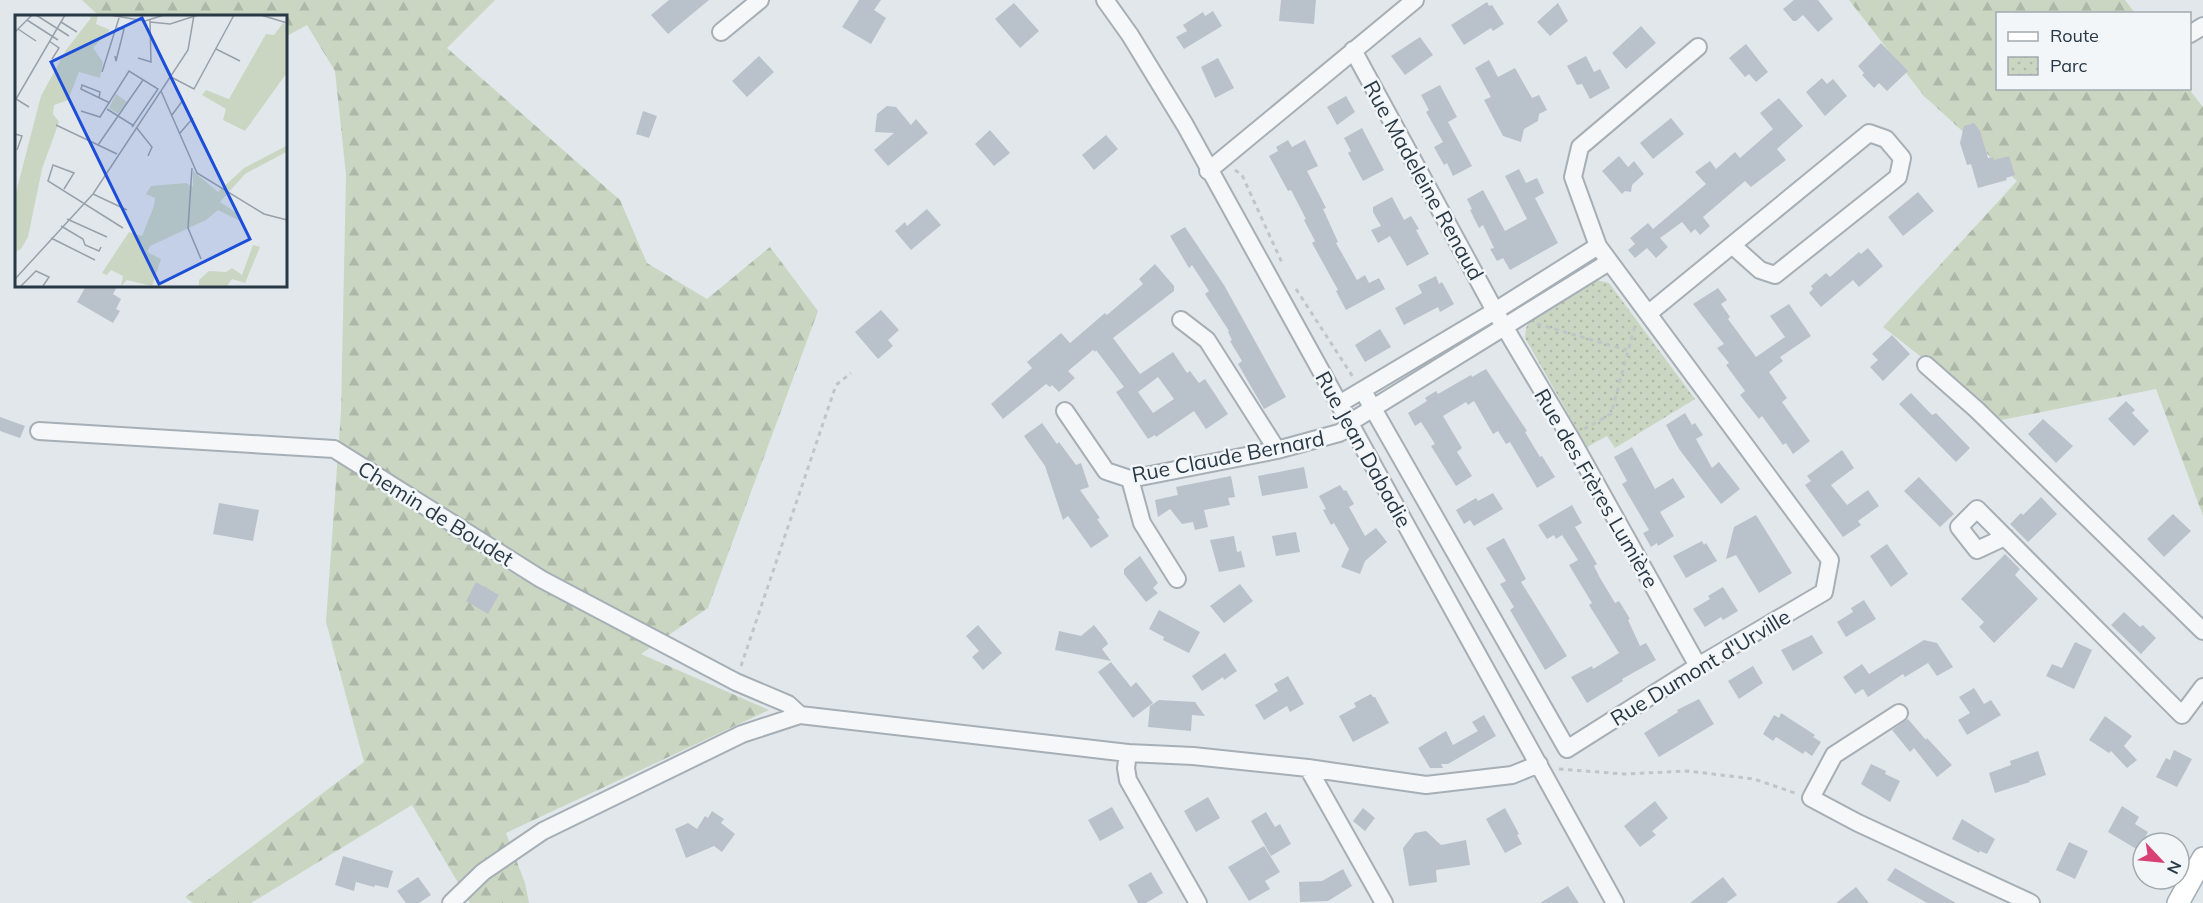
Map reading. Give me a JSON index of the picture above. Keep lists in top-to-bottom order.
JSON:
{
  "streets": {
    "street": [
      "Rue Madeleine Renaud",
      "Rue Jean Dabadie",
      "Rue Claude Bernard",
      "Rue des Frères Lumière",
      "Chemin de Boudet",
      "Rue Dumont d'Urville"
    ]
  },
  "crossings": [
    ["Rue Madeleine Renaud", "Rue des Frères Lumière"],
    ["Rue Jean Dabadie", "Rue Claude Bernard"],
    ["Rue Claude Bernard", "Rue des Frères Lumière"],
    ["Rue Claude Bernard", "Rue Dumont d'Urville"],
    ["Rue des Frères Lumière", "Rue Dumont d'Urville"]
  ],
  "legend": ["Route", "Parc"],
  "north": "bottom right"
}
